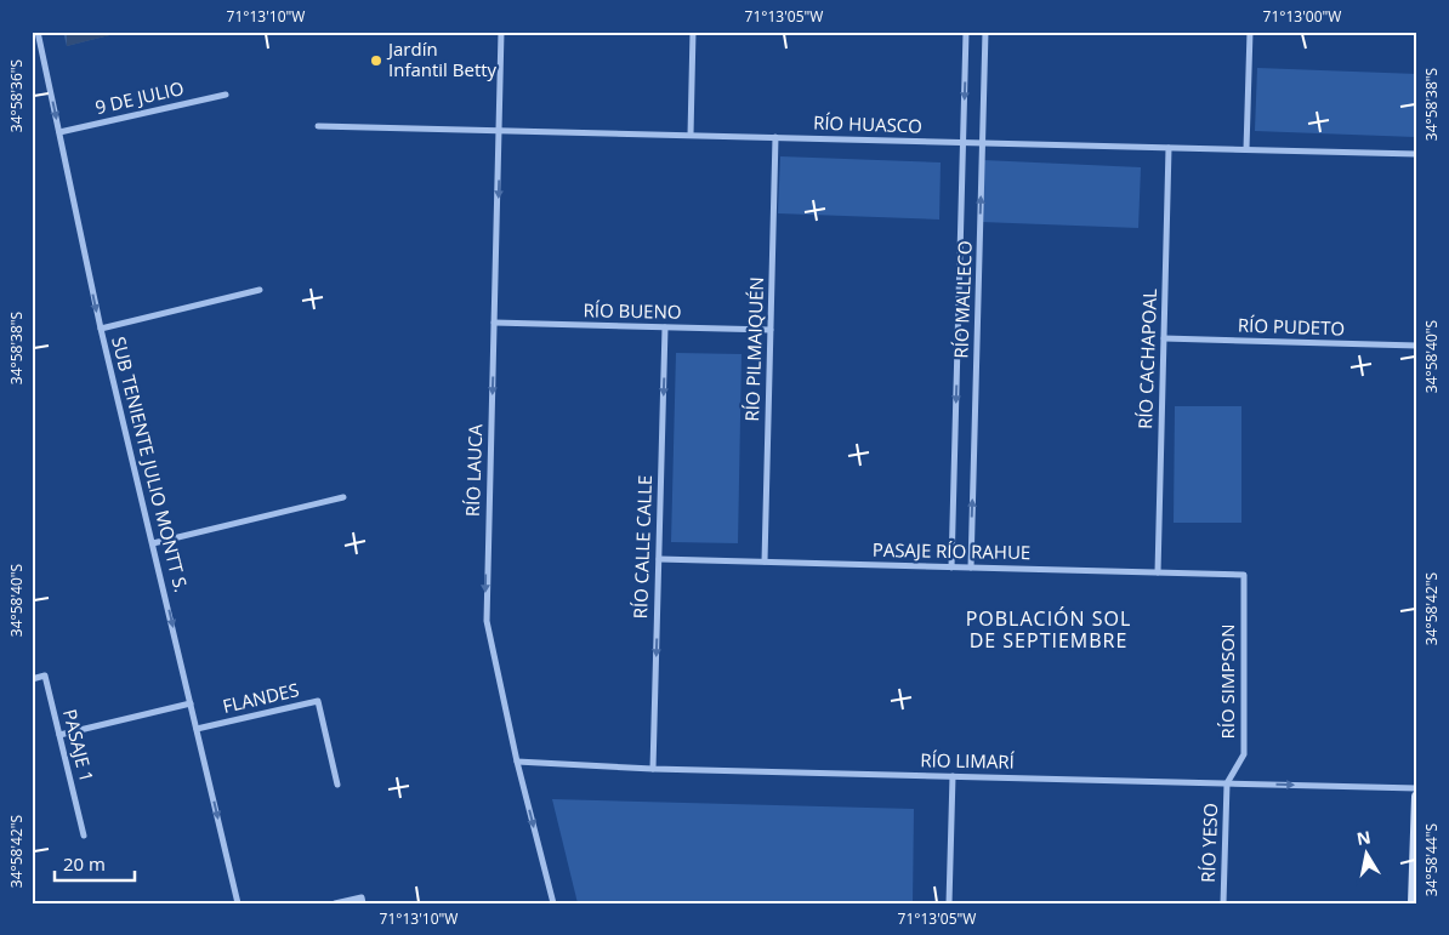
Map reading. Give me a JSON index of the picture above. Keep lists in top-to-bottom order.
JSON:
{
  "streets": {
    "street": [
      "9 DE JULIO",
      "RÍO HUASCO",
      "RÍO MALLECO",
      "RÍO BUENO",
      "RÍO PUDETO",
      "RÍO PILMAIQUÉN",
      "RÍO CACHAPOAL",
      "SUB TENIENTE JULIO MONTT S.",
      "RÍO LAUCA",
      "RÍO CALLE CALLE",
      "PASAJE RÍO RAHUE",
      "RÍO SIMPSON",
      "FLANDES",
      "PASAJE 1",
      "RÍO LIMARÍ",
      "RÍO YESO"
    ]
  },
  "crossings": [
    ["9 DE JULIO", "SUB TENIENTE JULIO MONTT S."],
    ["RÍO HUASCO", "RÍO MALLECO"],
    ["RÍO HUASCO", "RÍO PILMAIQUÉN"],
    ["RÍO HUASCO", "RÍO CACHAPOAL"],
    ["RÍO HUASCO", "RÍO LAUCA"],
    ["RÍO MALLECO", "PASAJE RÍO RAHUE"],
    ["RÍO BUENO", "RÍO PILMAIQUÉN"],
    ["RÍO BUENO", "RÍO LAUCA"],
    ["RÍO BUENO", "RÍO CALLE CALLE"],
    ["RÍO PUDETO", "RÍO CACHAPOAL"],
    ["RÍO PILMAIQUÉN", "PASAJE RÍO RAHUE"],
    ["RÍO CACHAPOAL", "PASAJE RÍO RAHUE"],
    ["SUB TENIENTE JULIO MONTT S.", "FLANDES"],
    ["RÍO LAUCA", "RÍO LIMARÍ"],
    ["RÍO CALLE CALLE", "PASAJE RÍO RAHUE"],
    ["RÍO CALLE CALLE", "RÍO LIMARÍ"],
    ["PASAJE RÍO RAHUE", "RÍO SIMPSON"],
    ["RÍO SIMPSON", "RÍO LIMARÍ"],
    ["RÍO SIMPSON", "RÍO YESO"],
    ["RÍO LIMARÍ", "RÍO YESO"]
  ],
  "one_way": ["SUB TENIENTE JULIO MONTT S.", "RÍO LAUCA", "RÍO CALLE CALLE"],
  "districts": ["POBLACIÓN SOL DE SEPTIEMBRE"],
  "places": ["Jardín Infantil Betty"],
  "scale_bar": "20 m",
  "north": "top",
  "coordinates": [
    "71°13'10\"W",
    "71°13'05\"W",
    "71°13'00\"W",
    "34°58'36\"S",
    "34°58'38\"S",
    "34°58'40\"S",
    "34°58'42\"S",
    "34°58'44\"S"
  ]
}
